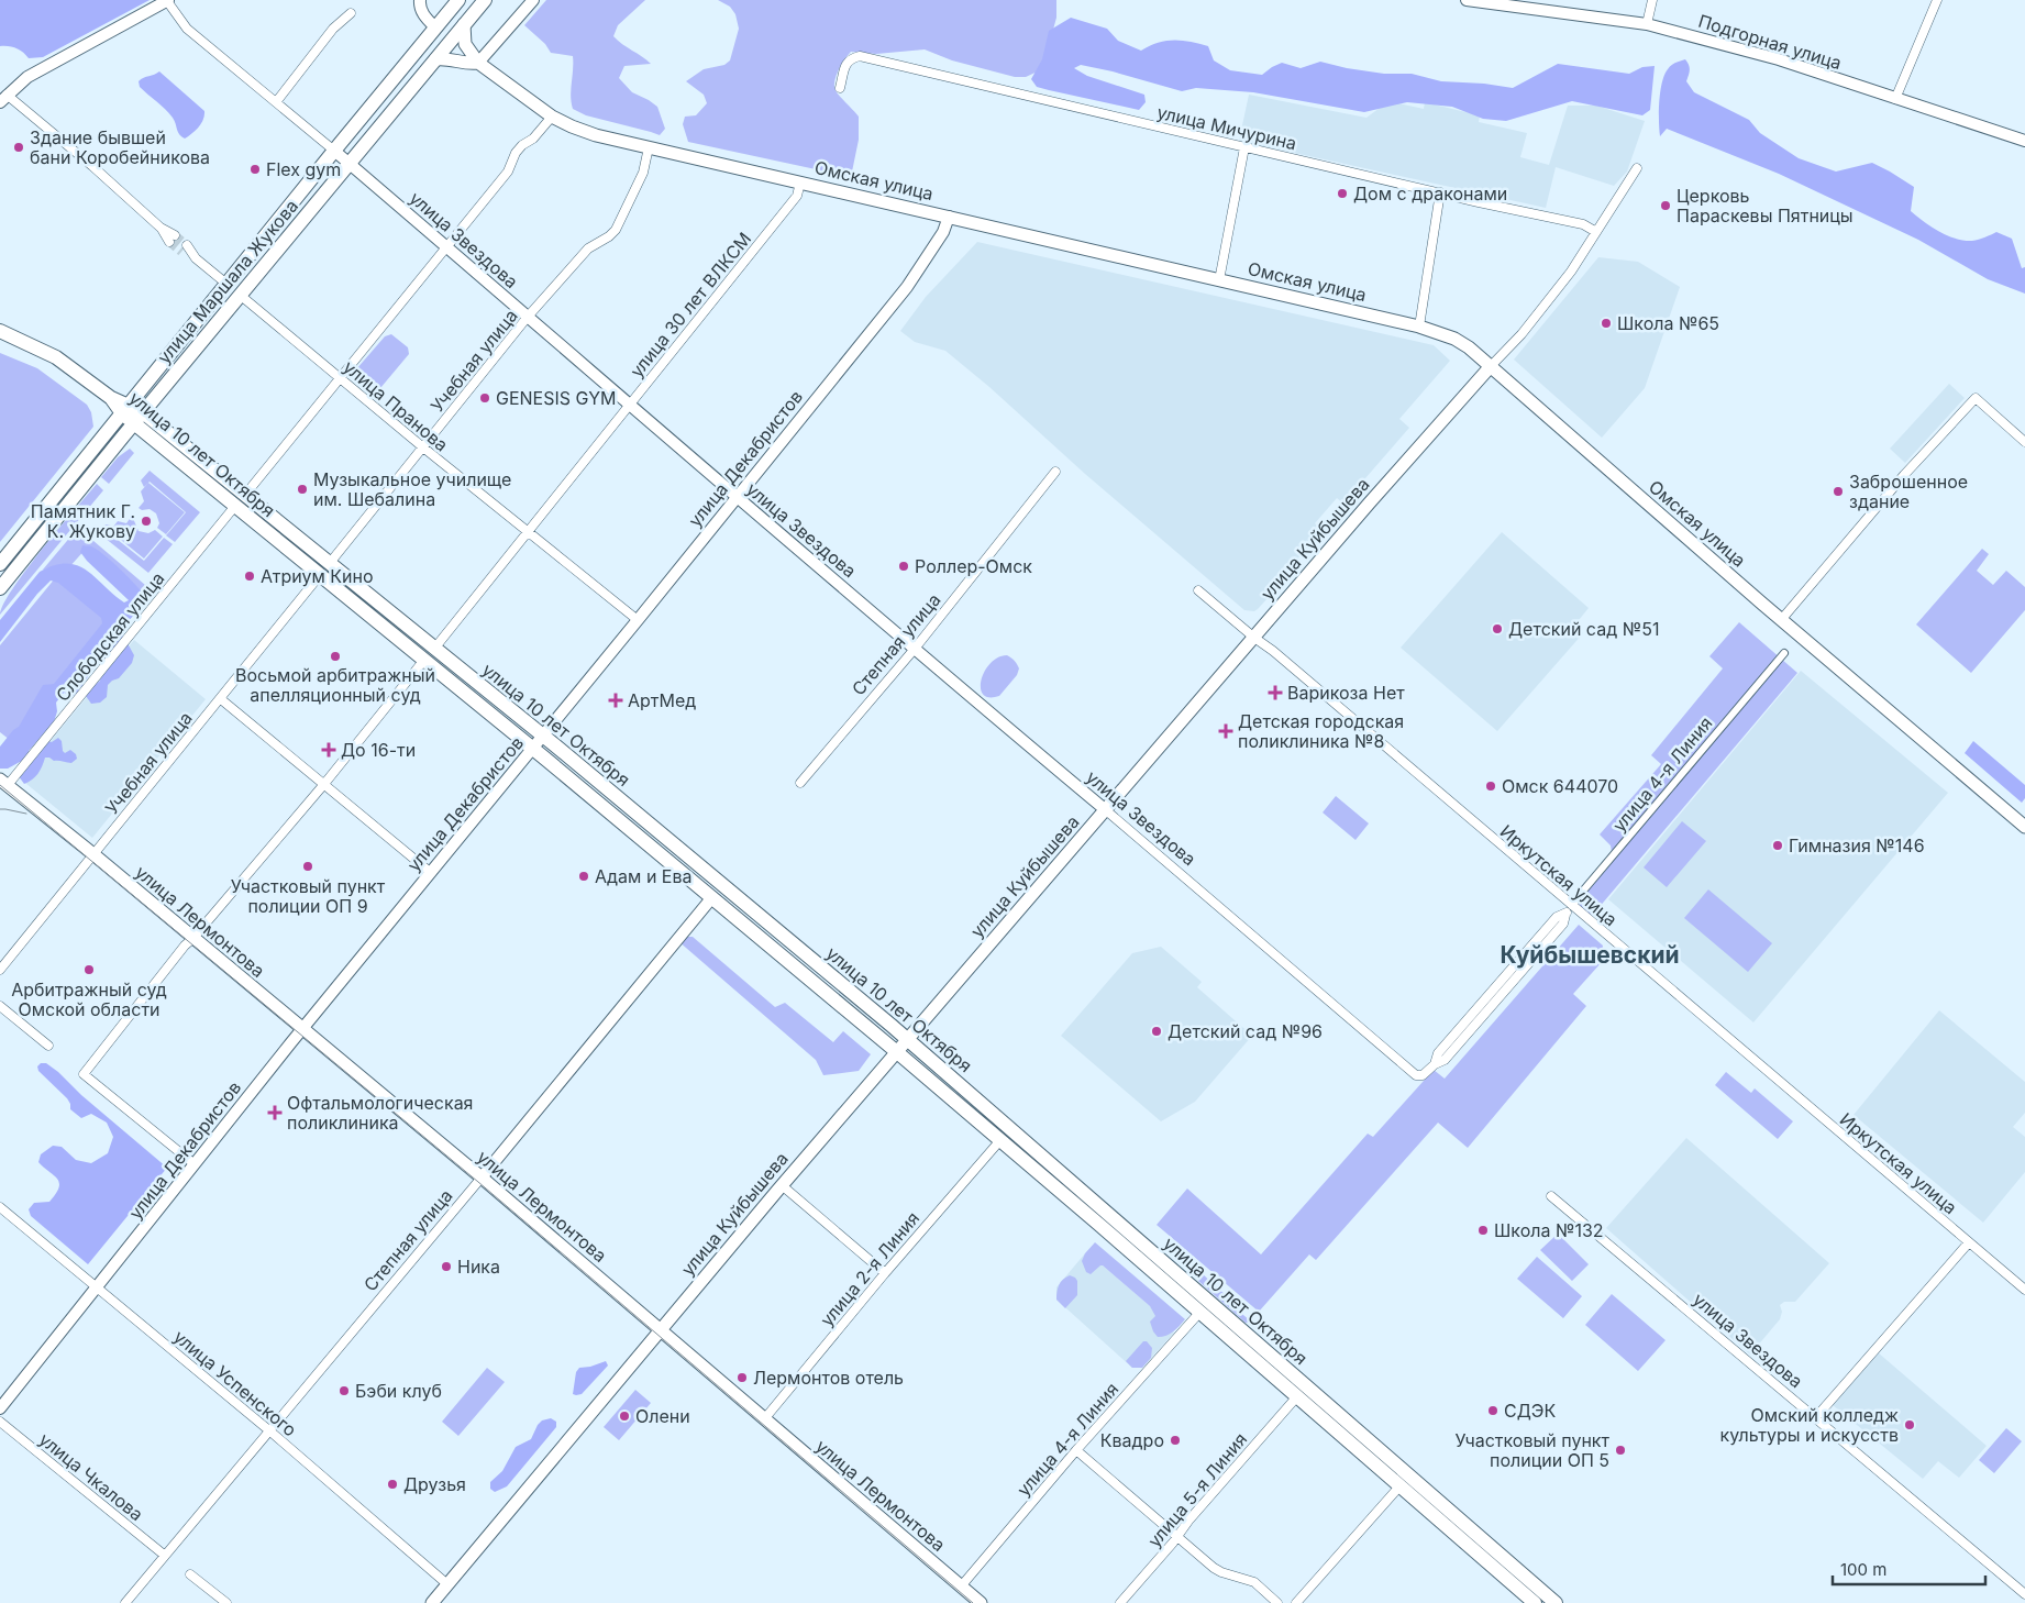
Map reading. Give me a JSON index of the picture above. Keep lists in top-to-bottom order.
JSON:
{
  "streets": {
    "main road": [
      "Омская улица",
      "улица Маршала Жукова",
      "улица 10 лет Октября",
      "улица Куйбышева",
      "улица Лермонтова"
    ],
    "street": [
      "Подгорная улица",
      "улица Мичурина",
      "улица Звездова",
      "улица 30 лет ВЛКСМ",
      "Учебная улица",
      "улица Пранова",
      "улица Декабристов",
      "Слободская улица",
      "Степная улица",
      "улица 4-я Линия",
      "Иркутская улица",
      "улица 2-я Линия",
      "улица Успенского",
      "улица Чкалова",
      "улица 5-я Линия"
    ]
  },
  "crossings": [
    ["улица Мичурина", "улица Куйбышева"],
    ["Омская улица", "улица Маршала Жукова"],
    ["Омская улица", "улица 30 лет ВЛКСМ"],
    ["Омская улица", "Учебная улица"],
    ["Омская улица", "улица Декабристов"],
    ["Омская улица", "улица Куйбышева"],
    ["улица Звездова", "улица Маршала Жукова"],
    ["улица Звездова", "улица 30 лет ВЛКСМ"],
    ["улица Звездова", "Учебная улица"],
    ["улица Звездова", "улица Декабристов"],
    ["улица Звездова", "улица Куйбышева"],
    ["улица Звездова", "Степная улица"],
    ["улица Звездова", "улица 4-я Линия"],
    ["улица Маршала Жукова", "улица Пранова"],
    ["улица Маршала Жукова", "улица 10 лет Октября"],
    ["улица 30 лет ВЛКСМ", "улица Пранова"],
    ["улица 30 лет ВЛКСМ", "улица 10 лет Октября"],
    ["Учебная улица", "улица Пранова"],
    ["Учебная улица", "улица 10 лет Октября"],
    ["Учебная улица", "улица Лермонтова"],
    ["улица Пранова", "улица Декабристов"],
    ["улица 10 лет Октября", "улица Декабристов"],
    ["улица 10 лет Октября", "улица Куйбышева"],
    ["улица 10 лет Октября", "Слободская улица"],
    ["улица 10 лет Октября", "Степная улица"],
    ["улица 10 лет Октября", "улица 4-я Линия"],
    ["улица 10 лет Октября", "улица 2-я Линия"],
    ["улица 10 лет Октября", "улица 5-я Линия"],
    ["улица Декабристов", "улица Лермонтова"],
    ["улица Декабристов", "улица Успенского"],
    ["улица Куйбышева", "Иркутская улица"],
    ["улица Куйбышева", "улица Лермонтова"],
    ["улица Куйбышева", "улица Успенского"],
    ["Слободская улица", "улица Лермонтова"],
    ["Степная улица", "улица Лермонтова"],
    ["Степная улица", "улица Успенского"],
    ["Степная улица", "улица Чкалова"],
    ["улица 4-я Линия", "Иркутская улица"],
    ["улица 4-я Линия", "улица Лермонтова"],
    ["улица Лермонтова", "улица 2-я Линия"]
  ],
  "districts": ["Куйбышевский"],
  "places": {
    "other": [
      "Здание бывшей бани Коробейникова",
      "Flex gym",
      "Дом с драконами",
      "Церковь Параскевы Пятницы",
      "Школа №65",
      "GENESIS GYM",
      "Музыкальное училище им. Шебалина",
      "Заброшенное здание",
      "Памятник Г. К. Жукову",
      "Роллер-Омск",
      "Атриум Кино",
      "Детский сад №51",
      "Восьмой арбитражный апелляционный суд",
      "Омск 644070",
      "Гимназия №146",
      "Участковый пункт полиции ОП 9",
      "Адам и Ева",
      "Арбитражный суд Омской области",
      "Детский сад №96",
      "Школа №132",
      "Ника",
      "Лермонтов отель",
      "Бэби клуб",
      "СДЭК",
      "Олени",
      "Омский колледж культуры и искусств",
      "Квадро",
      "Участковый пункт полиции ОП 5",
      "Друзья"
    ],
    "health": [
      "Варикоза Нет",
      "АртМед",
      "Детская городская поликлиника №8",
      "До 16-ти",
      "Офтальмологическая поликлиника"
    ]
  },
  "scale_bar": "100 m"
}
